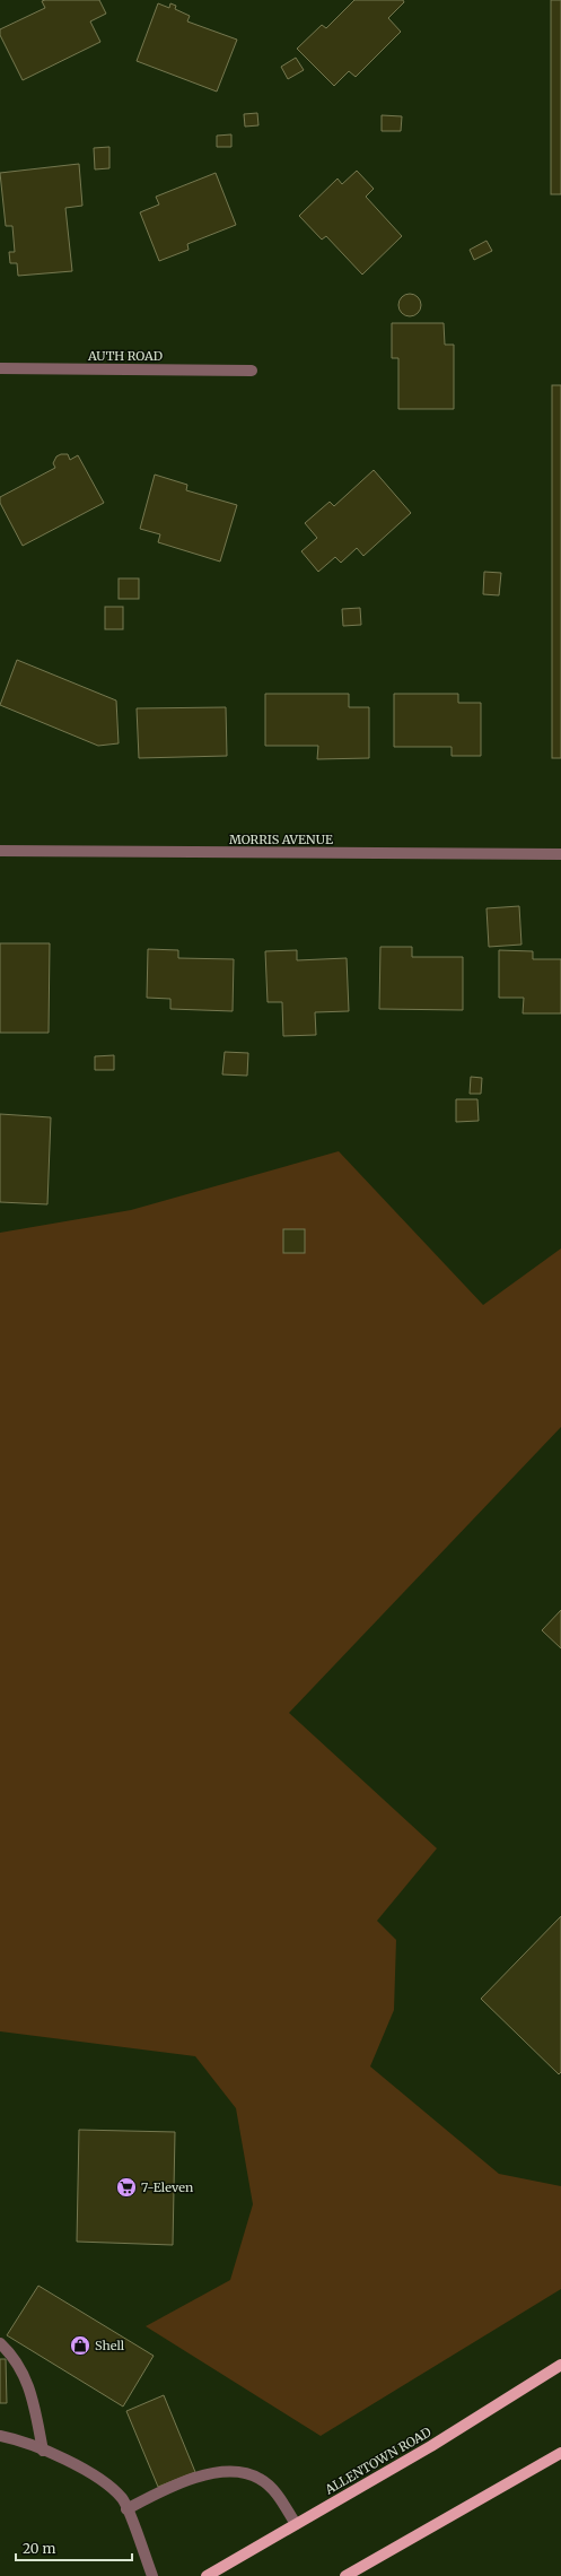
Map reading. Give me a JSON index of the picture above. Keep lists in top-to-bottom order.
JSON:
{
  "streets": {
    "main road": ["ALLENTOWN ROAD"],
    "street": ["AUTH ROAD", "MORRIS AVENUE"]
  },
  "places": {
    "supermarket": ["7-Eleven"],
    "shop": ["Shell"]
  },
  "scale_bar": "20 m"
}
